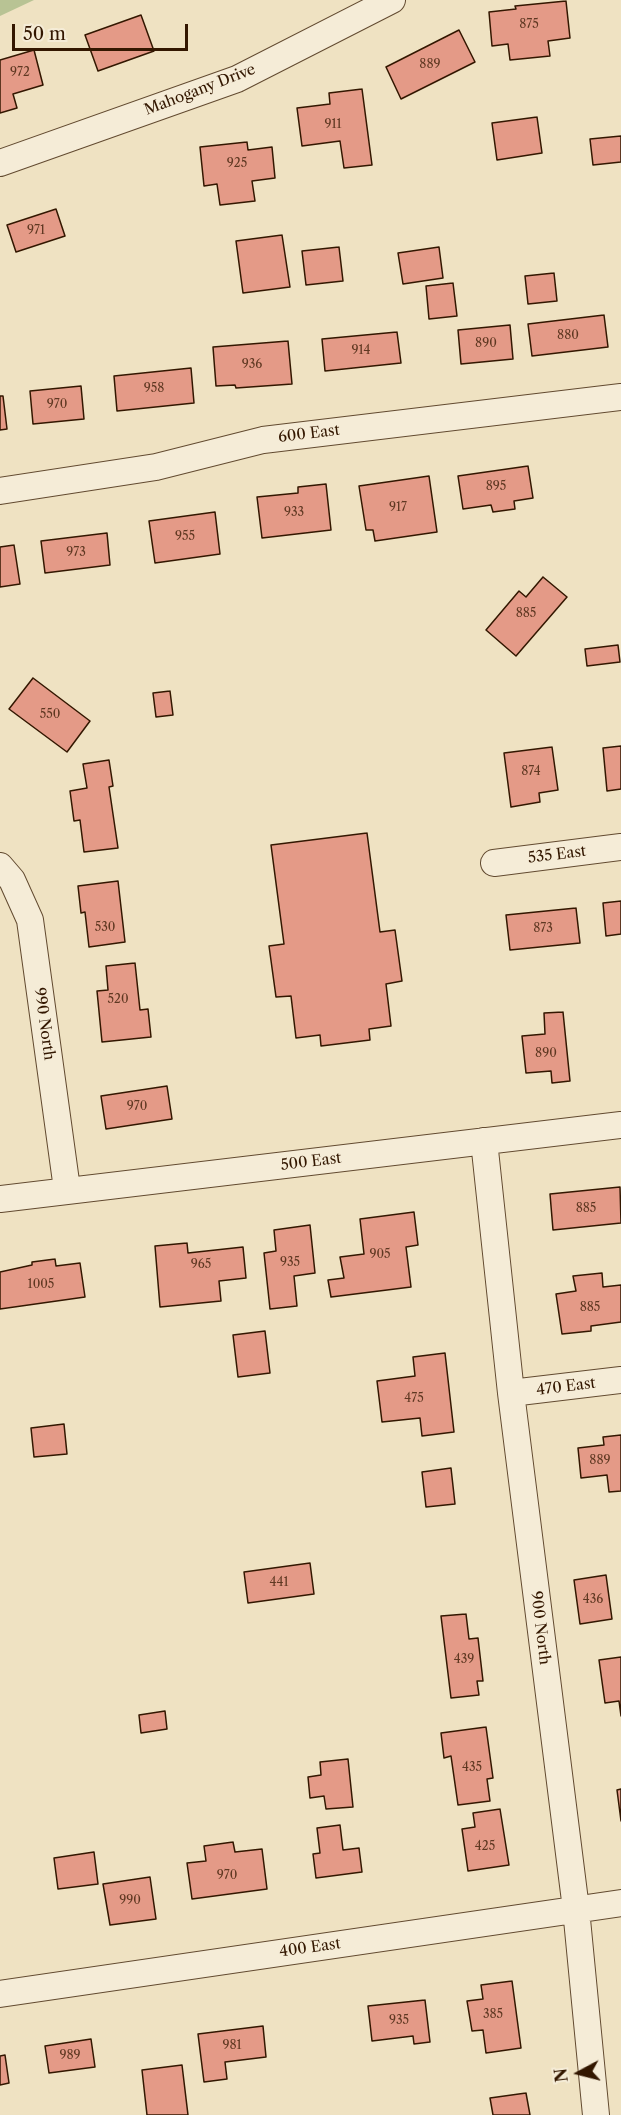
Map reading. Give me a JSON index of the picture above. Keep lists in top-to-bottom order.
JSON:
{
  "streets": {
    "street": [
      "Mahogany Drive",
      "600 East",
      "535 East",
      "990 North",
      "500 East",
      "470 East",
      "900 North",
      "400 East"
    ]
  },
  "crossings": [
    ["990 North", "500 East"],
    ["500 East", "900 North"],
    ["470 East", "900 North"],
    ["900 North", "400 East"]
  ],
  "house_numbers": [
    "875",
    "889",
    "972",
    "911",
    "925",
    "971",
    "880",
    "890",
    "914",
    "936",
    "958",
    "970",
    "895",
    "917",
    "933",
    "955",
    "973",
    "885",
    "550",
    "874",
    "530",
    "873",
    "520",
    "890",
    "970",
    "885",
    "905",
    "935",
    "965",
    "1005",
    "885",
    "475",
    "889",
    "441",
    "436",
    "439",
    "435",
    "425",
    "970",
    "990",
    "385",
    "935",
    "981",
    "989"
  ],
  "scale_bar": "50 m",
  "north": "left"
}
